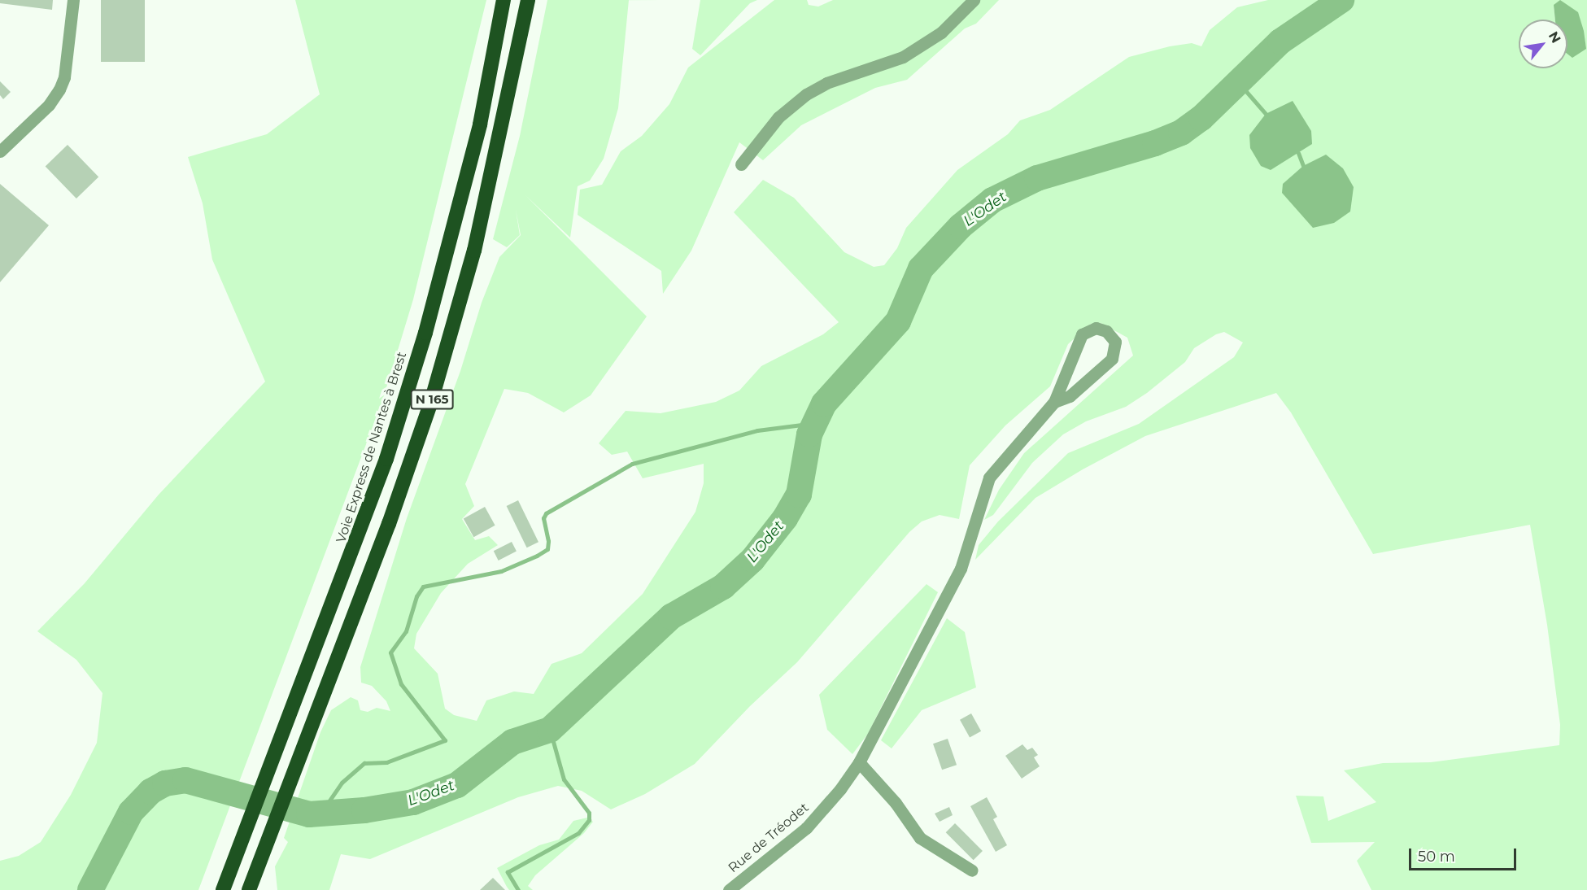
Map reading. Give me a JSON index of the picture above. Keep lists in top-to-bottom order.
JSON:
{
  "streets": {
    "highway": ["N 165", "Voie Express de Nantes à Brest"],
    "street": ["Rue de Tréodet"]
  },
  "water": ["L'Odet"],
  "scale_bar": "50 m",
  "north": "top right"
}
